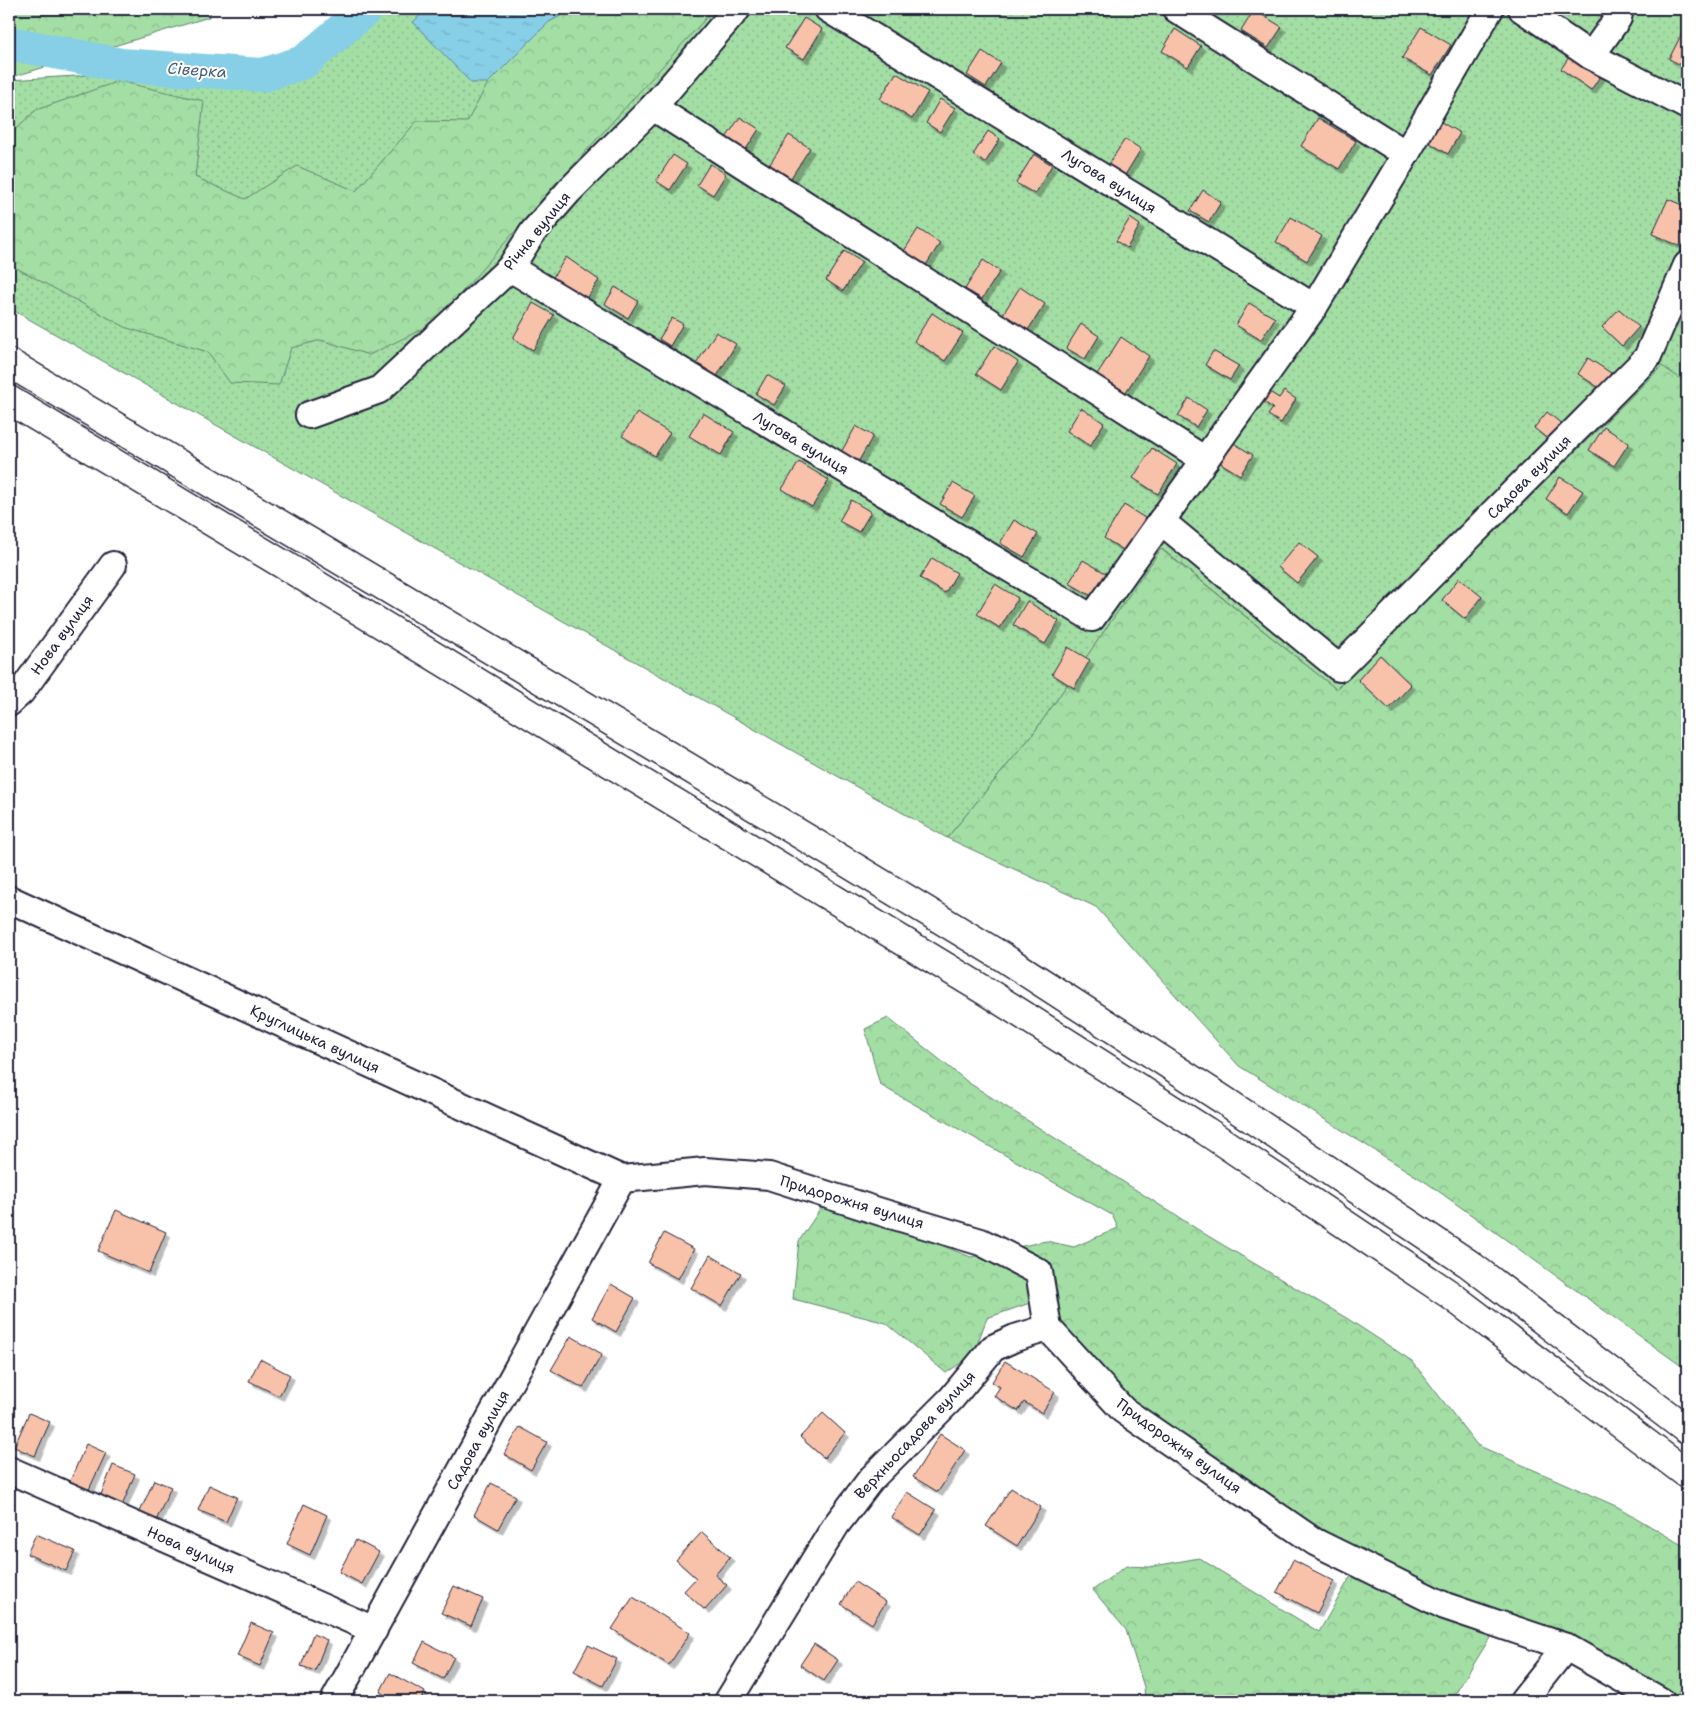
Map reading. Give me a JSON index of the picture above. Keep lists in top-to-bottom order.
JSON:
{
  "streets": {
    "street": [
      "Лугова вулиця",
      "Річна вулиця",
      "Садова вулиця",
      "Нова вулиця",
      "Круглицька вулиця",
      "Придорожня вулиця",
      "Верхньосадова вулиця"
    ]
  },
  "crossings": [
    ["Лугова вулиця", "Річна вулиця"],
    ["Лугова вулиця", "Садова вулиця"],
    ["Садова вулиця", "Нова вулиця"],
    ["Садова вулиця", "Круглицька вулиця"],
    ["Садова вулиця", "Придорожня вулиця"],
    ["Круглицька вулиця", "Придорожня вулиця"],
    ["Придорожня вулиця", "Верхньосадова вулиця"]
  ],
  "water": ["Сіверка"]
}
